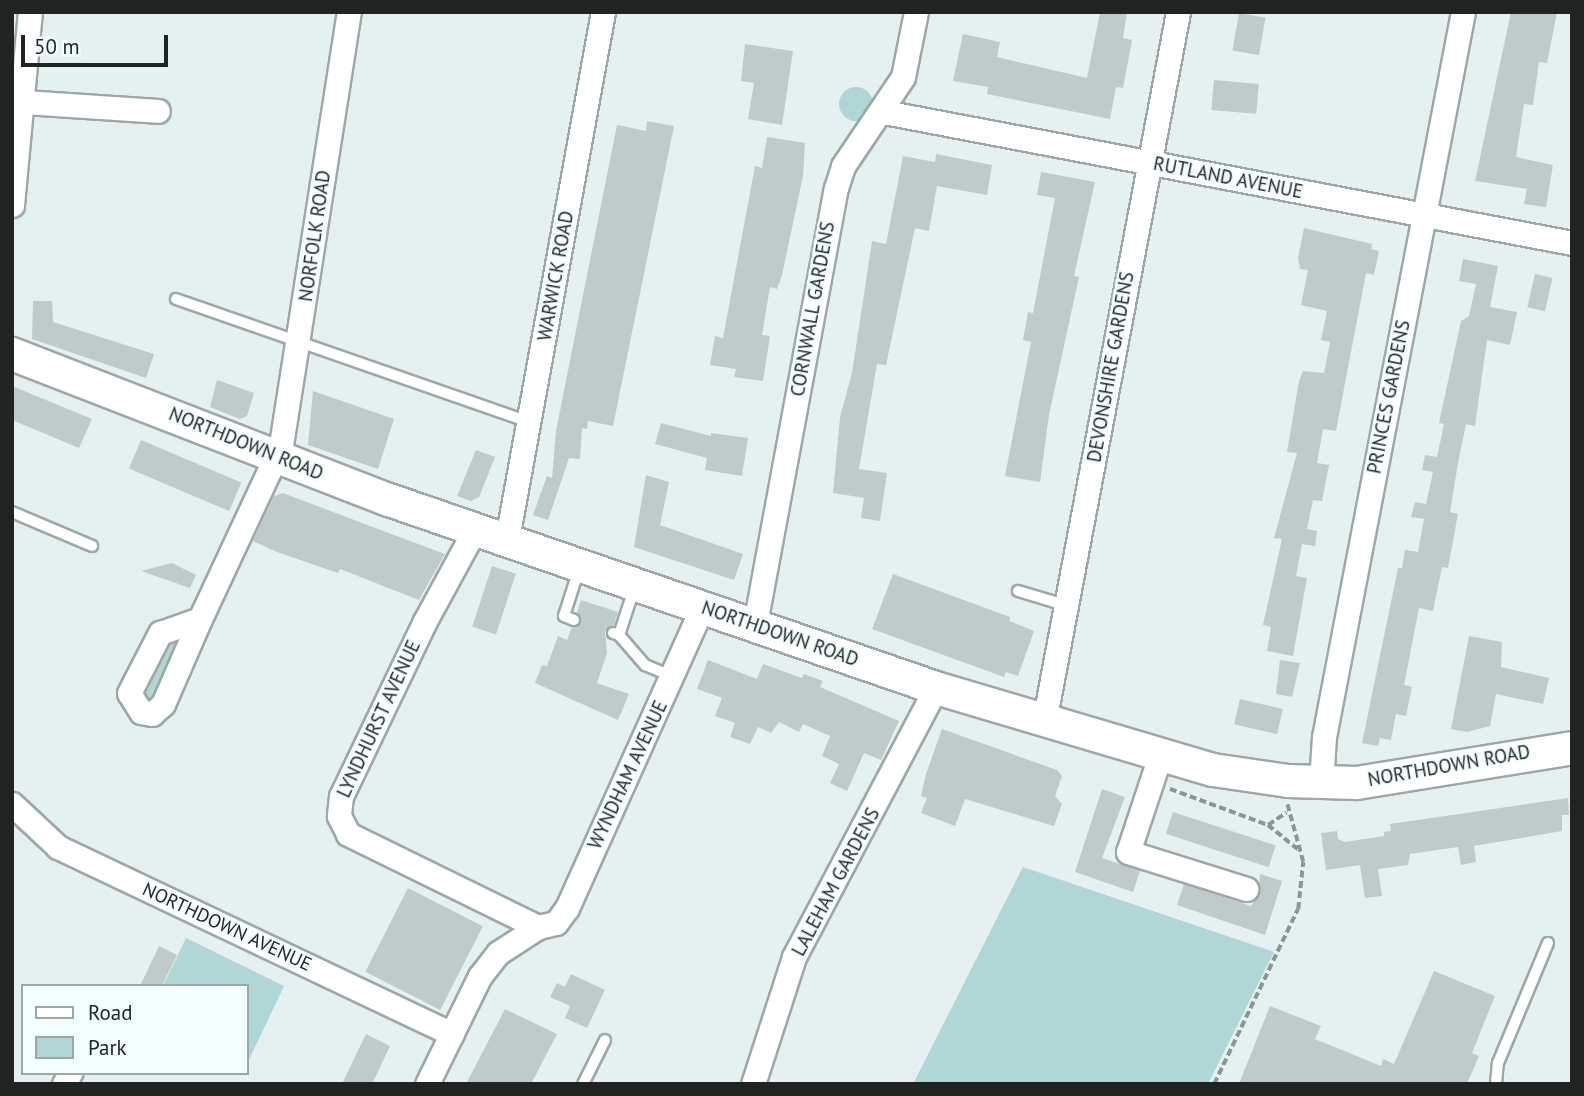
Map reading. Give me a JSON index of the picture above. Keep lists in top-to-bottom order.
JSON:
{
  "streets": {
    "main road": ["NORTHDOWN ROAD"],
    "street": [
      "RUTLAND AVENUE",
      "NORFOLK ROAD",
      "WARWICK ROAD",
      "CORNWALL GARDENS",
      "DEVONSHIRE GARDENS",
      "PRINCES GARDENS",
      "LYNDHURST AVENUE",
      "WYNDHAM AVENUE",
      "LALEHAM GARDENS",
      "NORTHDOWN AVENUE"
    ]
  },
  "crossings": [
    ["RUTLAND AVENUE", "CORNWALL GARDENS"],
    ["RUTLAND AVENUE", "DEVONSHIRE GARDENS"],
    ["RUTLAND AVENUE", "PRINCES GARDENS"],
    ["NORFOLK ROAD", "NORTHDOWN ROAD"],
    ["WARWICK ROAD", "NORTHDOWN ROAD"],
    ["CORNWALL GARDENS", "NORTHDOWN ROAD"],
    ["DEVONSHIRE GARDENS", "NORTHDOWN ROAD"],
    ["PRINCES GARDENS", "NORTHDOWN ROAD"],
    ["NORTHDOWN ROAD", "LYNDHURST AVENUE"],
    ["NORTHDOWN ROAD", "WYNDHAM AVENUE"],
    ["NORTHDOWN ROAD", "LALEHAM GARDENS"],
    ["LYNDHURST AVENUE", "WYNDHAM AVENUE"],
    ["WYNDHAM AVENUE", "NORTHDOWN AVENUE"]
  ],
  "legend": ["Road", "Park"],
  "scale_bar": "50 m"
}
